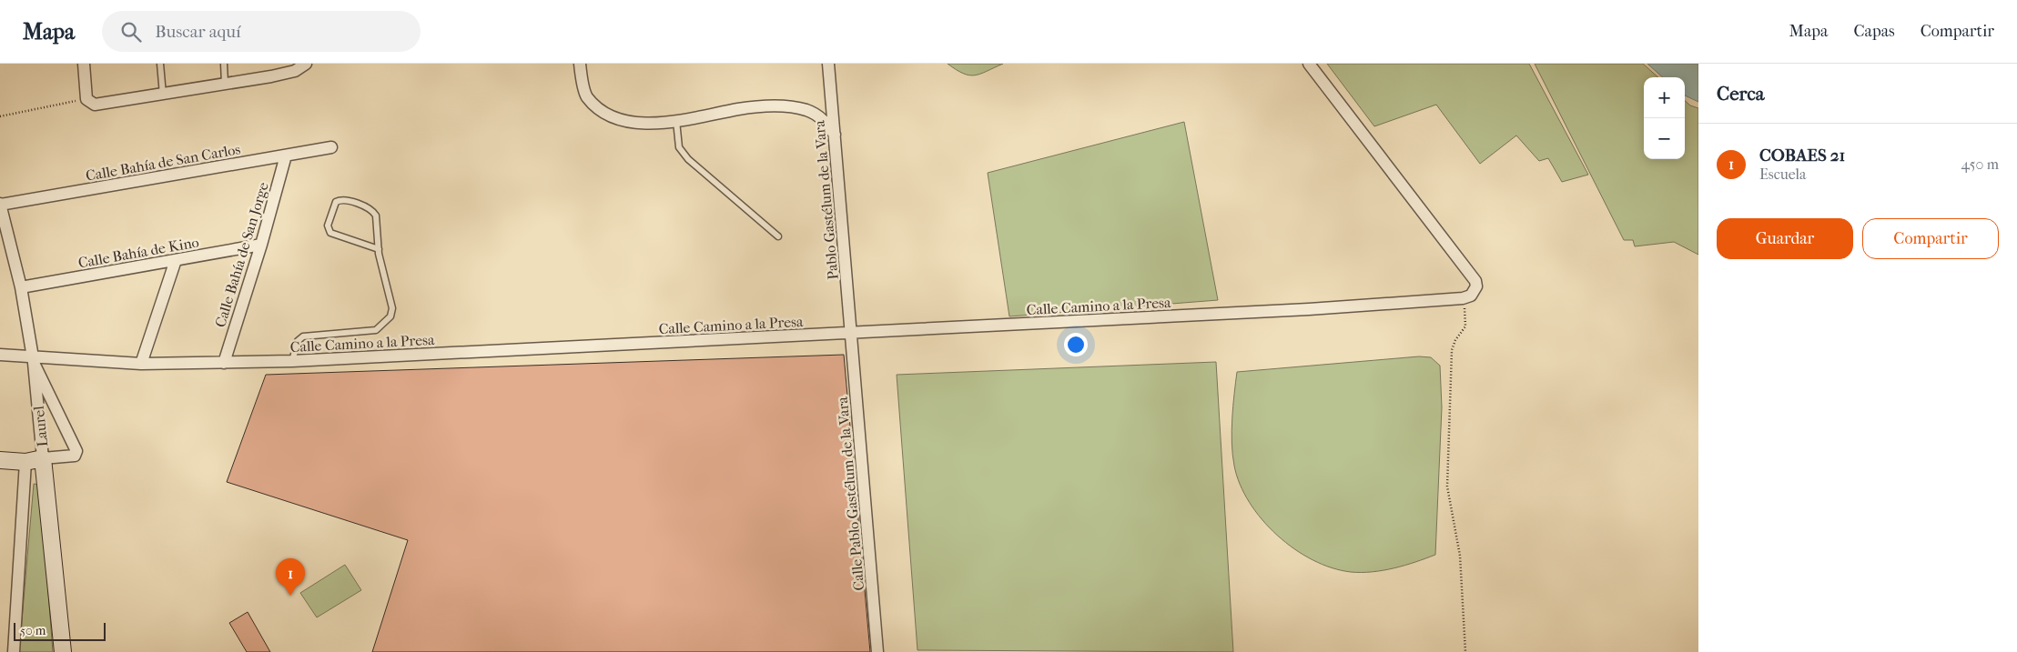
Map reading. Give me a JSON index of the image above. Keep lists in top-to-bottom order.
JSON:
{
  "streets": {
    "street": [
      "Calle Bahía de San Carlos",
      "Pablo Gastélum de la Vara",
      "Calle Bahía de Kino",
      "Calle Bahía de San Jorge",
      "Calle Camino a la Presa",
      "Laurel",
      "Calle Pablo Gastélum de la Vara"
    ]
  },
  "crossings": [
    ["Calle Bahía de San Carlos", "Calle Bahía de San Jorge"],
    ["Calle Bahía de San Carlos", "Laurel"],
    ["Pablo Gastélum de la Vara", "Calle Camino a la Presa"],
    ["Pablo Gastélum de la Vara", "Calle Pablo Gastélum de la Vara"],
    ["Calle Bahía de Kino", "Calle Bahía de San Jorge"],
    ["Calle Bahía de Kino", "Laurel"],
    ["Calle Bahía de San Jorge", "Calle Camino a la Presa"],
    ["Calle Camino a la Presa", "Laurel"],
    ["Calle Camino a la Presa", "Calle Pablo Gastélum de la Vara"]
  ],
  "scale_bar": "50 m",
  "page": {
    "header": "Mapa",
    "search": "Buscar aquí",
    "nav": ["Mapa", "Capas", "Compartir"],
    "heading": "Cerca",
    "map_buttons": ["+", "−"],
    "list": [
      {
        "mark": "1",
        "name": "COBAES 21",
        "note": "Escuela",
        "value": "450 m"
      }
    ],
    "buttons": ["Guardar", "Compartir"],
    "pins": "1",
    "scale": "50 m"
  }
}
